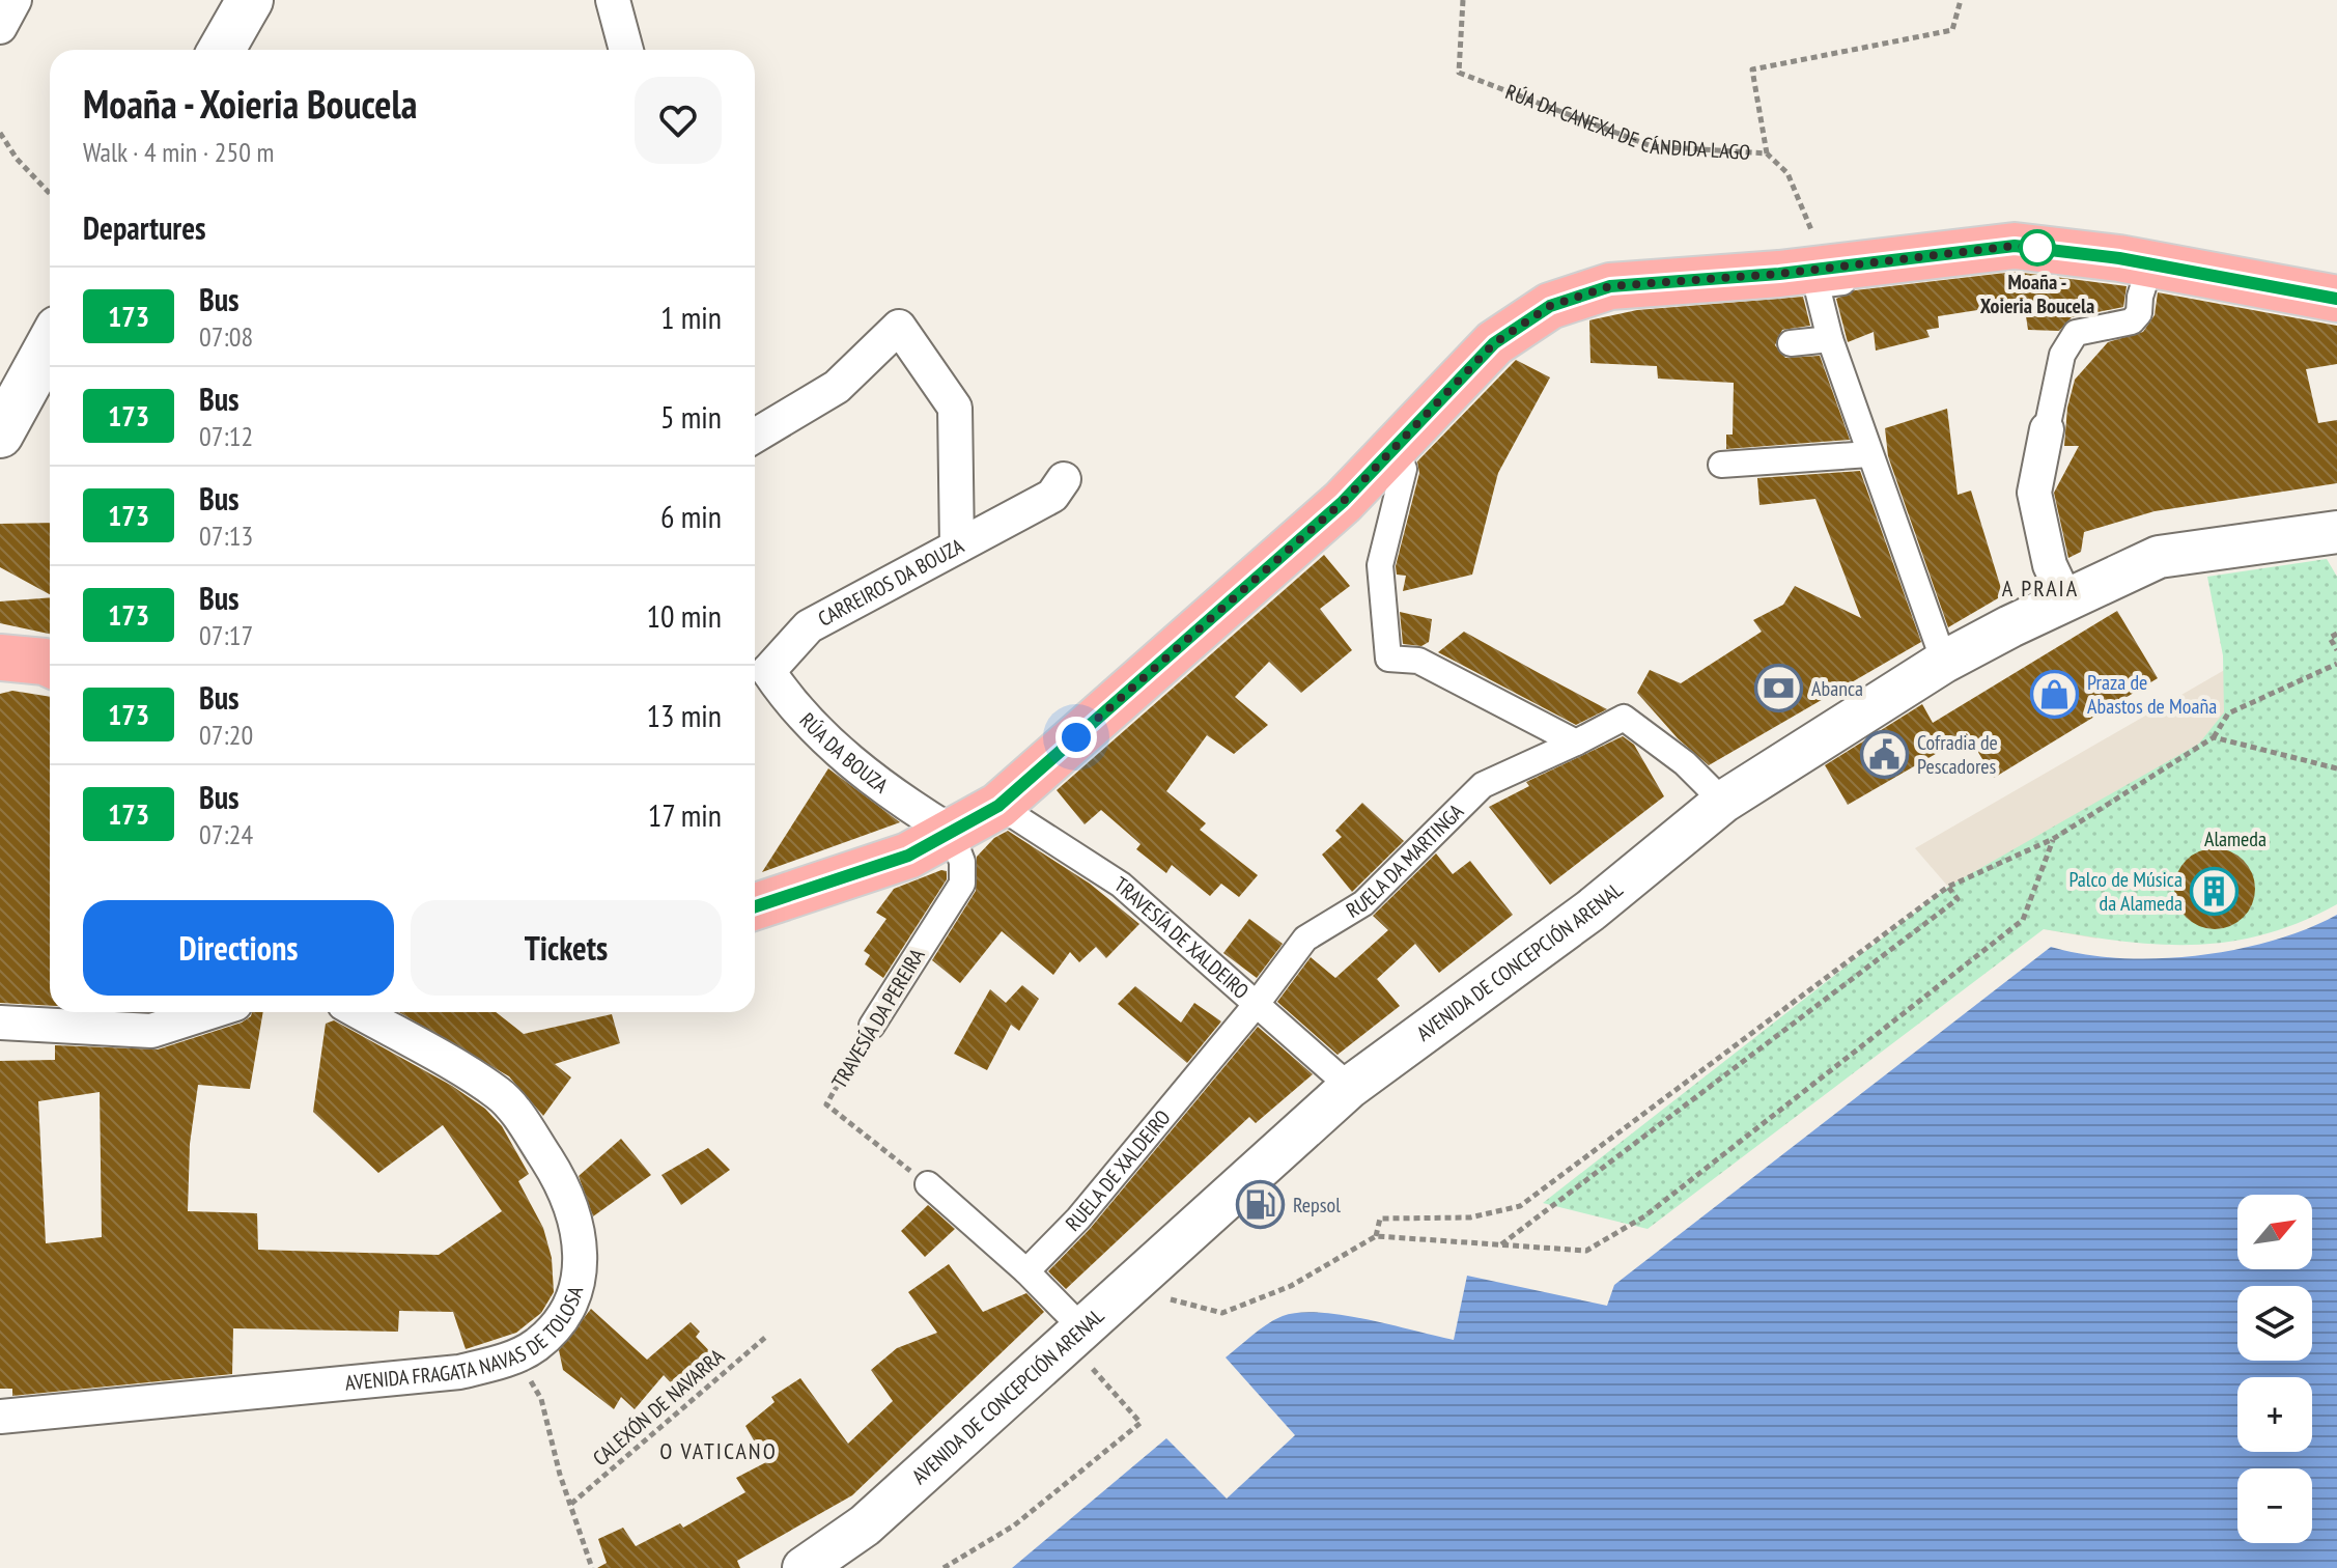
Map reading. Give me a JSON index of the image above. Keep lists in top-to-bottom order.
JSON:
{
  "streets": {
    "street": [
      "CARREIROS DA BOUZA",
      "RÚA DA BOUZA",
      "RUELA DA MARTINGA",
      "TRAVESÍA DE XALDEIRO",
      "AVENIDA DE CONCEPCIÓN ARENAL",
      "TRAVESÍA DA PEREIRA",
      "RUELA DE XALDEIRO",
      "AVENIDA FRAGATA NAVAS DE TOLOSA"
    ],
    "path": ["RÚA DA CANEXA DE CÁNDIDA LAGO", "CALEXÓN DE NAVARRA"]
  },
  "crossings": [
    ["CARREIROS DA BOUZA", "RÚA DA BOUZA"],
    ["RÚA DA BOUZA", "TRAVESÍA DA PEREIRA"],
    ["RUELA DA MARTINGA", "TRAVESÍA DE XALDEIRO"],
    ["RUELA DA MARTINGA", "AVENIDA DE CONCEPCIÓN ARENAL"],
    ["RUELA DA MARTINGA", "RUELA DE XALDEIRO"],
    ["TRAVESÍA DE XALDEIRO", "AVENIDA DE CONCEPCIÓN ARENAL"],
    ["TRAVESÍA DE XALDEIRO", "RUELA DE XALDEIRO"]
  ],
  "districts": ["A PRAIA", "O VATICANO"],
  "parks": ["Alameda"],
  "places": {
    "other": ["Moaña - Xoieria Boucela"],
    "bank": ["Abanca"],
    "shop": ["Praza de Abastos de Moaña"],
    "public building": ["Cofradia de Pescadores"],
    "building": ["Palco de Música da Alameda"],
    "fuel station": ["Repsol"]
  },
  "lines": ["bus line 173"],
  "north": "top right",
  "page": {
    "heading": [
      ["Moaña - Xoieria Boucela", "Walk · 4 min · 250 m"],
      "Departures"
    ],
    "list": [
      {
        "mark": "173",
        "name": "Bus",
        "note": "07:08",
        "value": "1 min"
      },
      {
        "mark": "173",
        "name": "Bus",
        "note": "07:12",
        "value": "5 min"
      },
      {
        "mark": "173",
        "name": "Bus",
        "note": "07:13",
        "value": "6 min"
      },
      {
        "mark": "173",
        "name": "Bus",
        "note": "07:17",
        "value": "10 min"
      },
      {
        "mark": "173",
        "name": "Bus",
        "note": "07:20",
        "value": "13 min"
      },
      {
        "mark": "173",
        "name": "Bus",
        "note": "07:24",
        "value": "17 min"
      }
    ],
    "buttons": ["Directions", "Tickets"],
    "map_buttons": ["+", "−"]
  }
}
